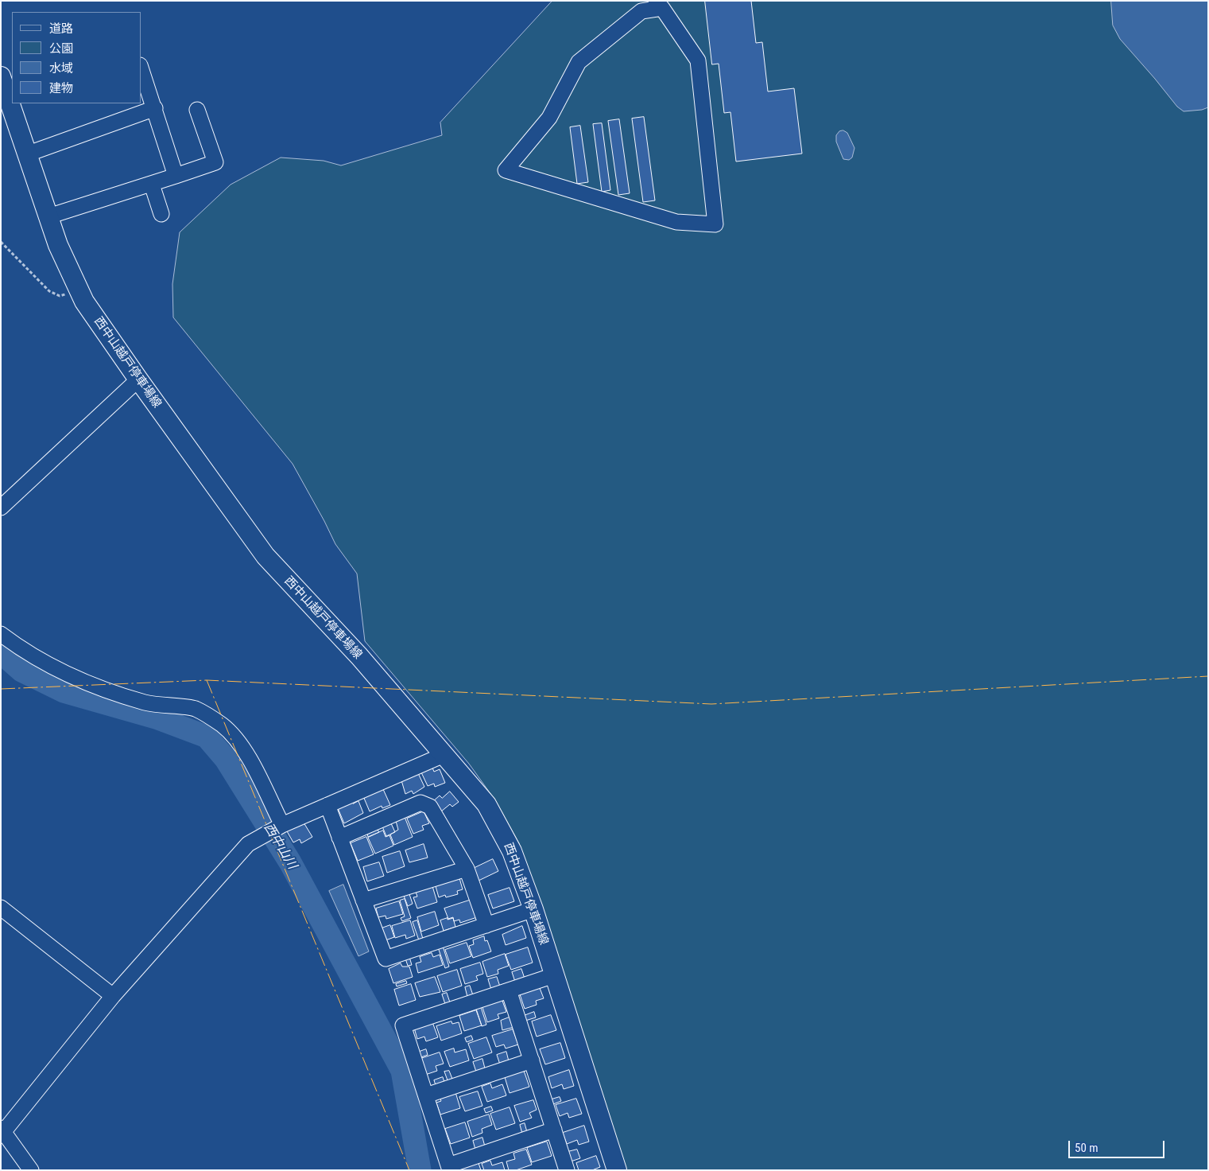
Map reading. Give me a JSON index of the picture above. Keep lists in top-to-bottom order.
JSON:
{
  "streets": {
    "main road": ["西中山越戸停車場線"]
  },
  "water": ["西中山川"],
  "legend": [
    "道路",
    "公園",
    "水域",
    "建物"
  ],
  "scale_bar": "50 m"
}
